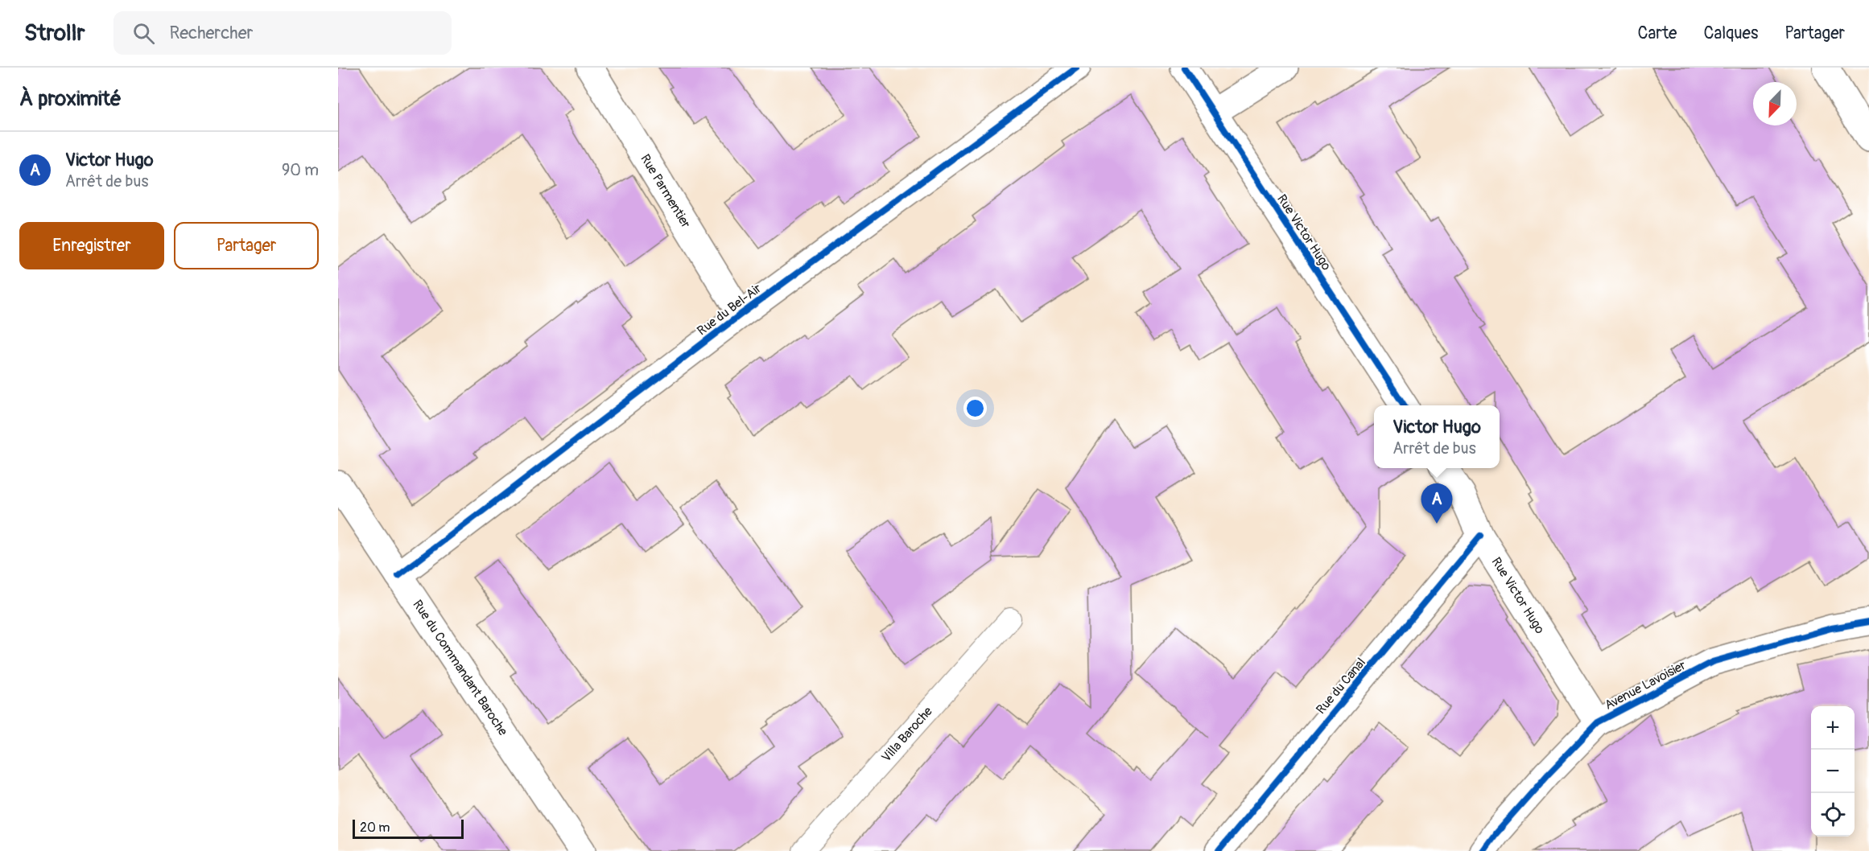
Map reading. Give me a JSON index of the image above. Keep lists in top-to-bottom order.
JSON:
{
  "streets": {
    "street": [
      "Rue Parmentier",
      "Rue Victor Hugo",
      "Rue du Bel-Air",
      "Rue du Commandant Baroche",
      "Avenue Lavoisier",
      "Rue du Canal"
    ],
    "lane": ["Villa Baroche"]
  },
  "crossings": [
    ["Rue Parmentier", "Rue du Bel-Air"],
    ["Rue Victor Hugo", "Avenue Lavoisier"],
    ["Rue Victor Hugo", "Rue du Canal"],
    ["Rue du Bel-Air", "Rue du Commandant Baroche"]
  ],
  "scale_bar": "20 m",
  "north": "bottom left",
  "page": {
    "header": "Strollr",
    "search": "Rechercher",
    "nav": ["Carte", "Calques", "Partager"],
    "heading": "À proximité",
    "list": [
      {
        "mark": "A",
        "name": "Victor Hugo",
        "note": "Arrêt de bus",
        "value": "90 m"
      }
    ],
    "buttons": ["Enregistrer", "Partager"],
    "popup": ["Victor Hugo", "Arrêt de bus"],
    "pins": "A",
    "map_buttons": ["+", "−"],
    "scale": "20 m"
  }
}
